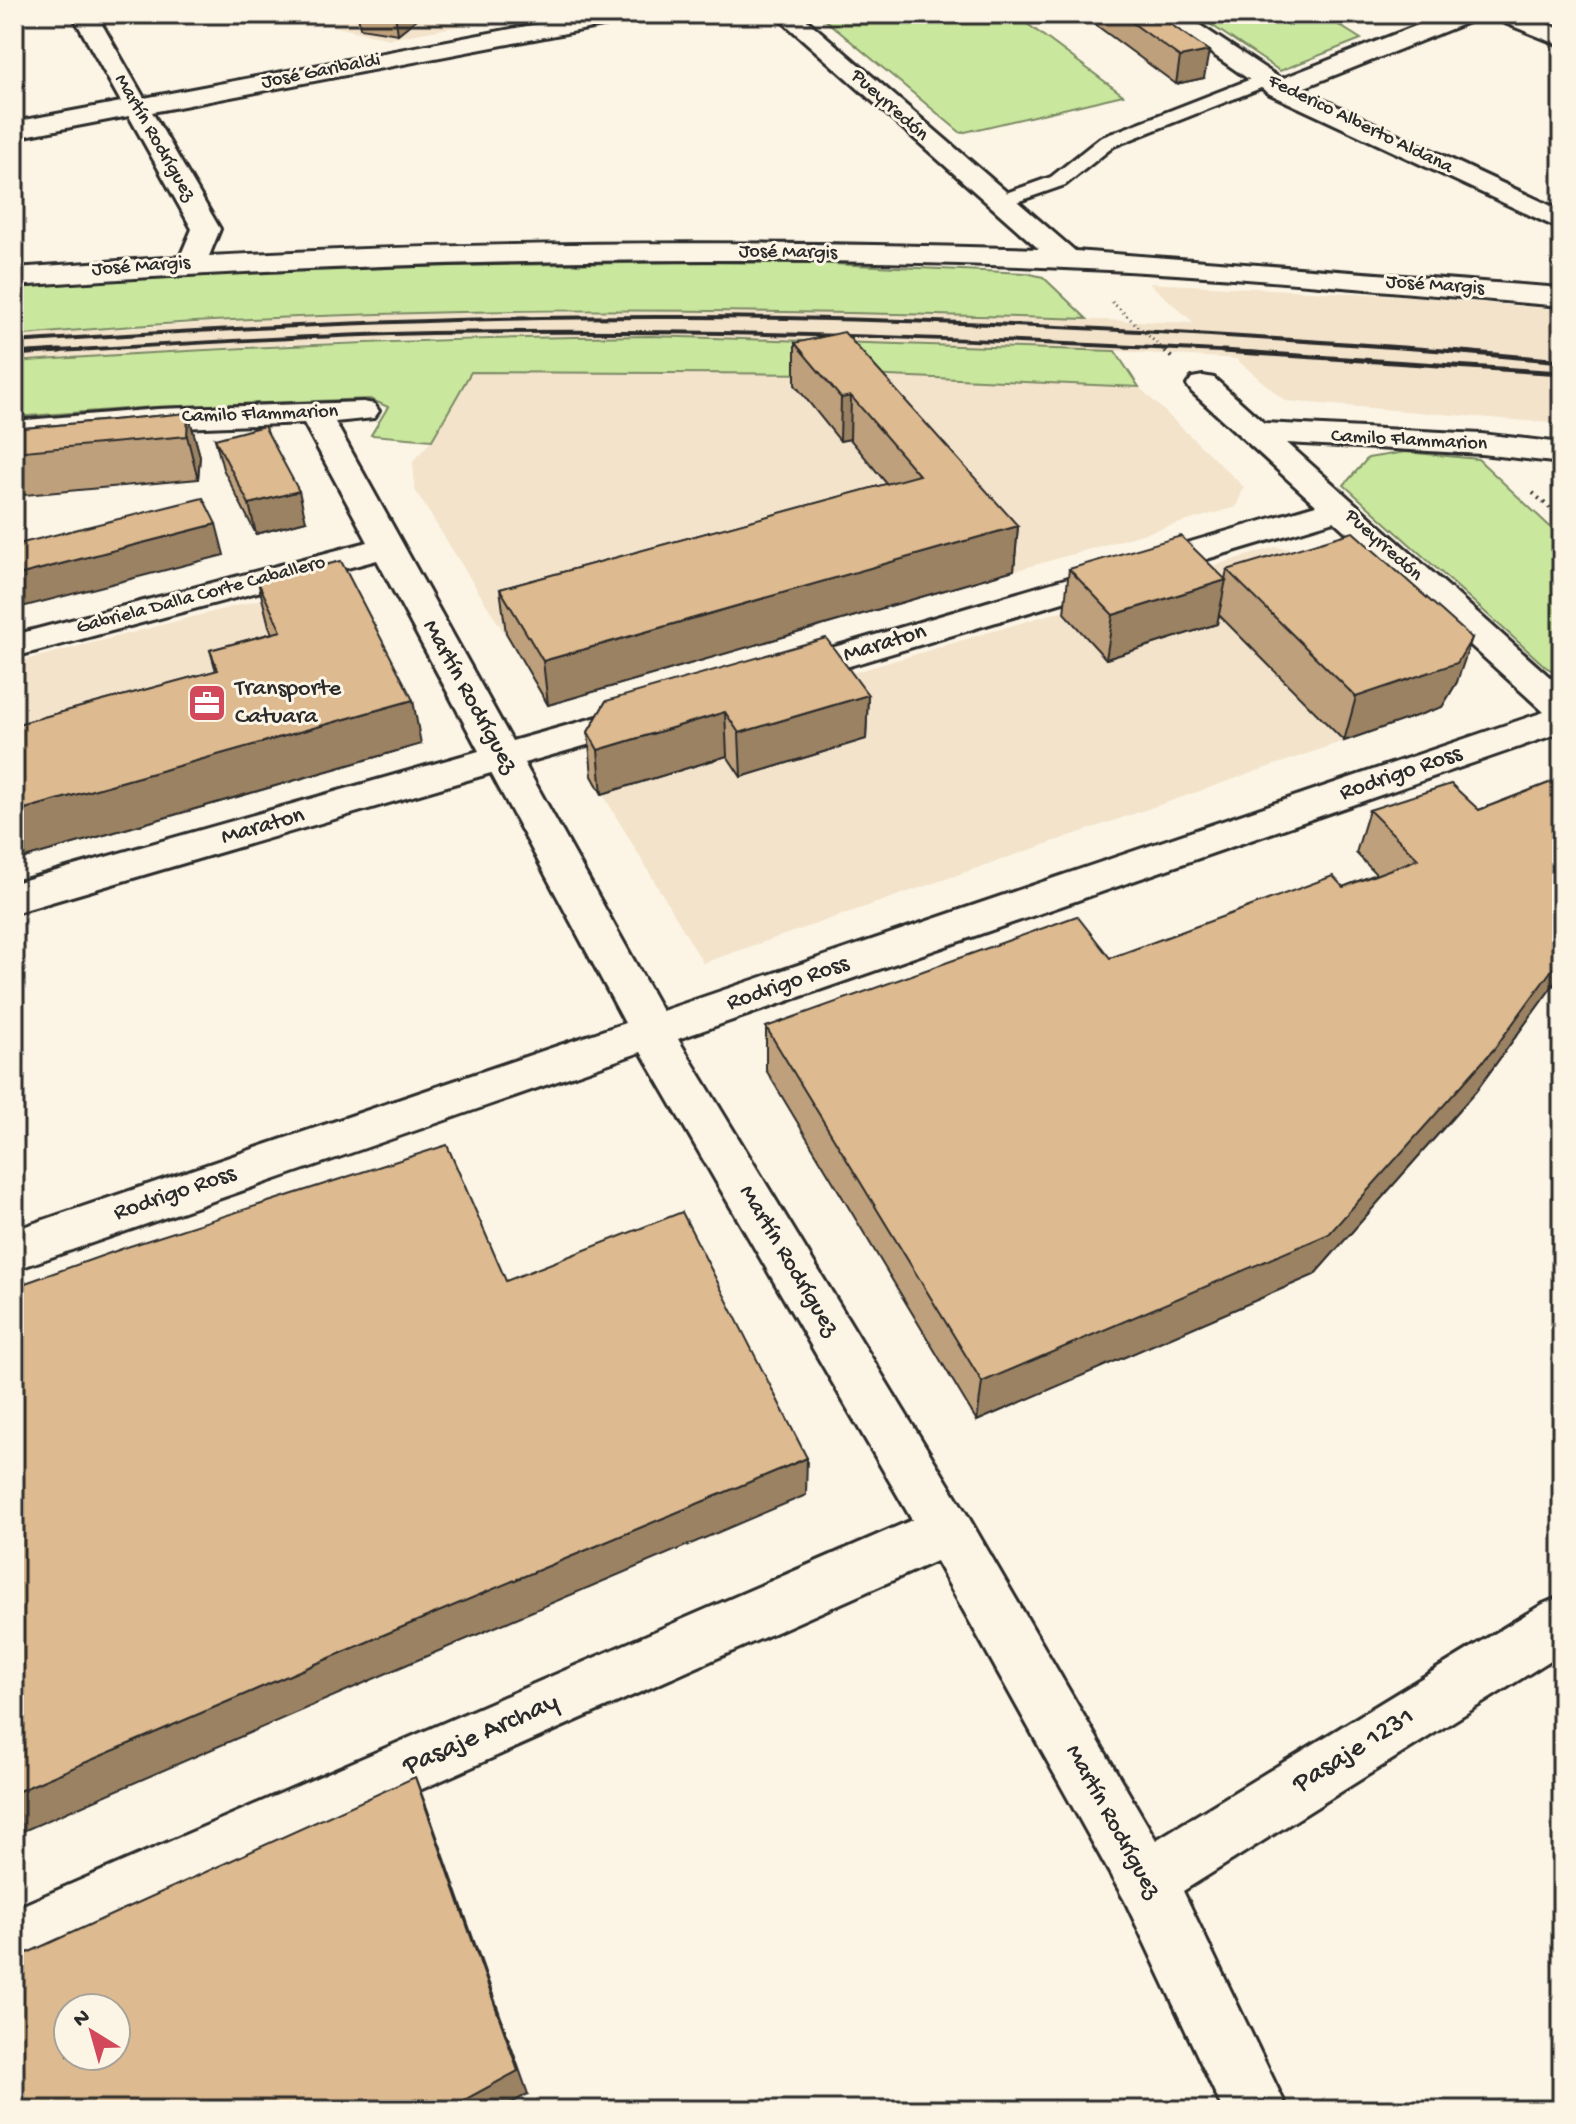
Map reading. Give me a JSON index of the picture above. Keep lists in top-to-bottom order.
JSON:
{
  "streets": {
    "street": [
      "José Garibaldi",
      "Pueyrredón",
      "Federico Alberto Aldana",
      "Martín Rodríguez",
      "José Margis",
      "Camilo Flammarion",
      "Gabriela Dalla Corte Caballero",
      "Maraton",
      "Rodrigo Ross",
      "Pasaje Archay",
      "Pasaje 1231"
    ]
  },
  "crossings": [
    ["José Garibaldi", "Martín Rodríguez"],
    ["Pueyrredón", "José Margis"],
    ["Pueyrredón", "Camilo Flammarion"],
    ["Pueyrredón", "Maraton"],
    ["Martín Rodríguez", "José Margis"],
    ["Martín Rodríguez", "Camilo Flammarion"],
    ["Martín Rodríguez", "Gabriela Dalla Corte Caballero"],
    ["Martín Rodríguez", "Maraton"],
    ["Martín Rodríguez", "Rodrigo Ross"],
    ["Martín Rodríguez", "Pasaje Archay"],
    ["Martín Rodríguez", "Pasaje 1231"]
  ],
  "places": {
    "office": ["Transporte Catuara"]
  },
  "north": "top left"
}
